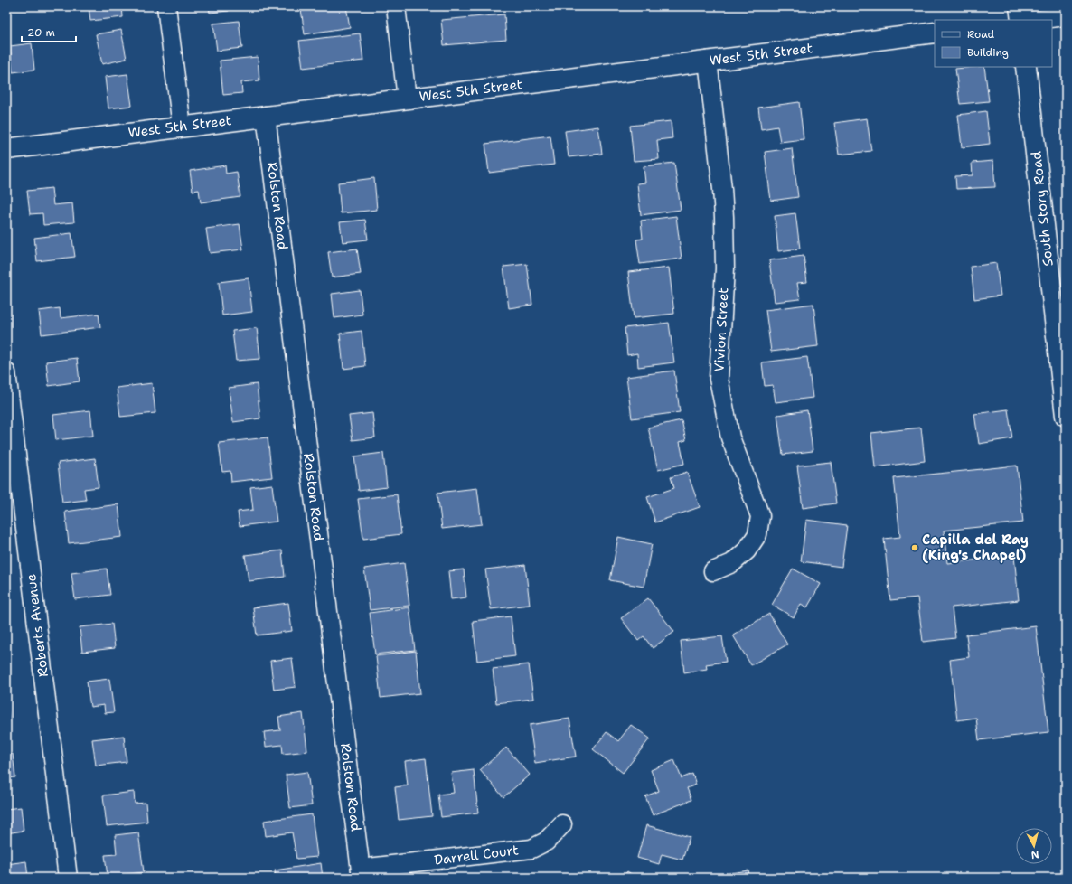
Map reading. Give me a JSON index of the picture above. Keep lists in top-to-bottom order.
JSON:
{
  "streets": {
    "street": [
      "West 5th Street",
      "Rolston Road",
      "South Story Road",
      "Vivion Street",
      "Roberts Avenue",
      "Darrell Court"
    ]
  },
  "crossings": [
    ["West 5th Street", "Rolston Road"],
    ["West 5th Street", "Vivion Street"],
    ["Rolston Road", "Darrell Court"]
  ],
  "places": ["Capilla del Ray (King's Chapel)"],
  "legend": ["Road", "Building"],
  "scale_bar": "20 m",
  "north": "bottom"
}
